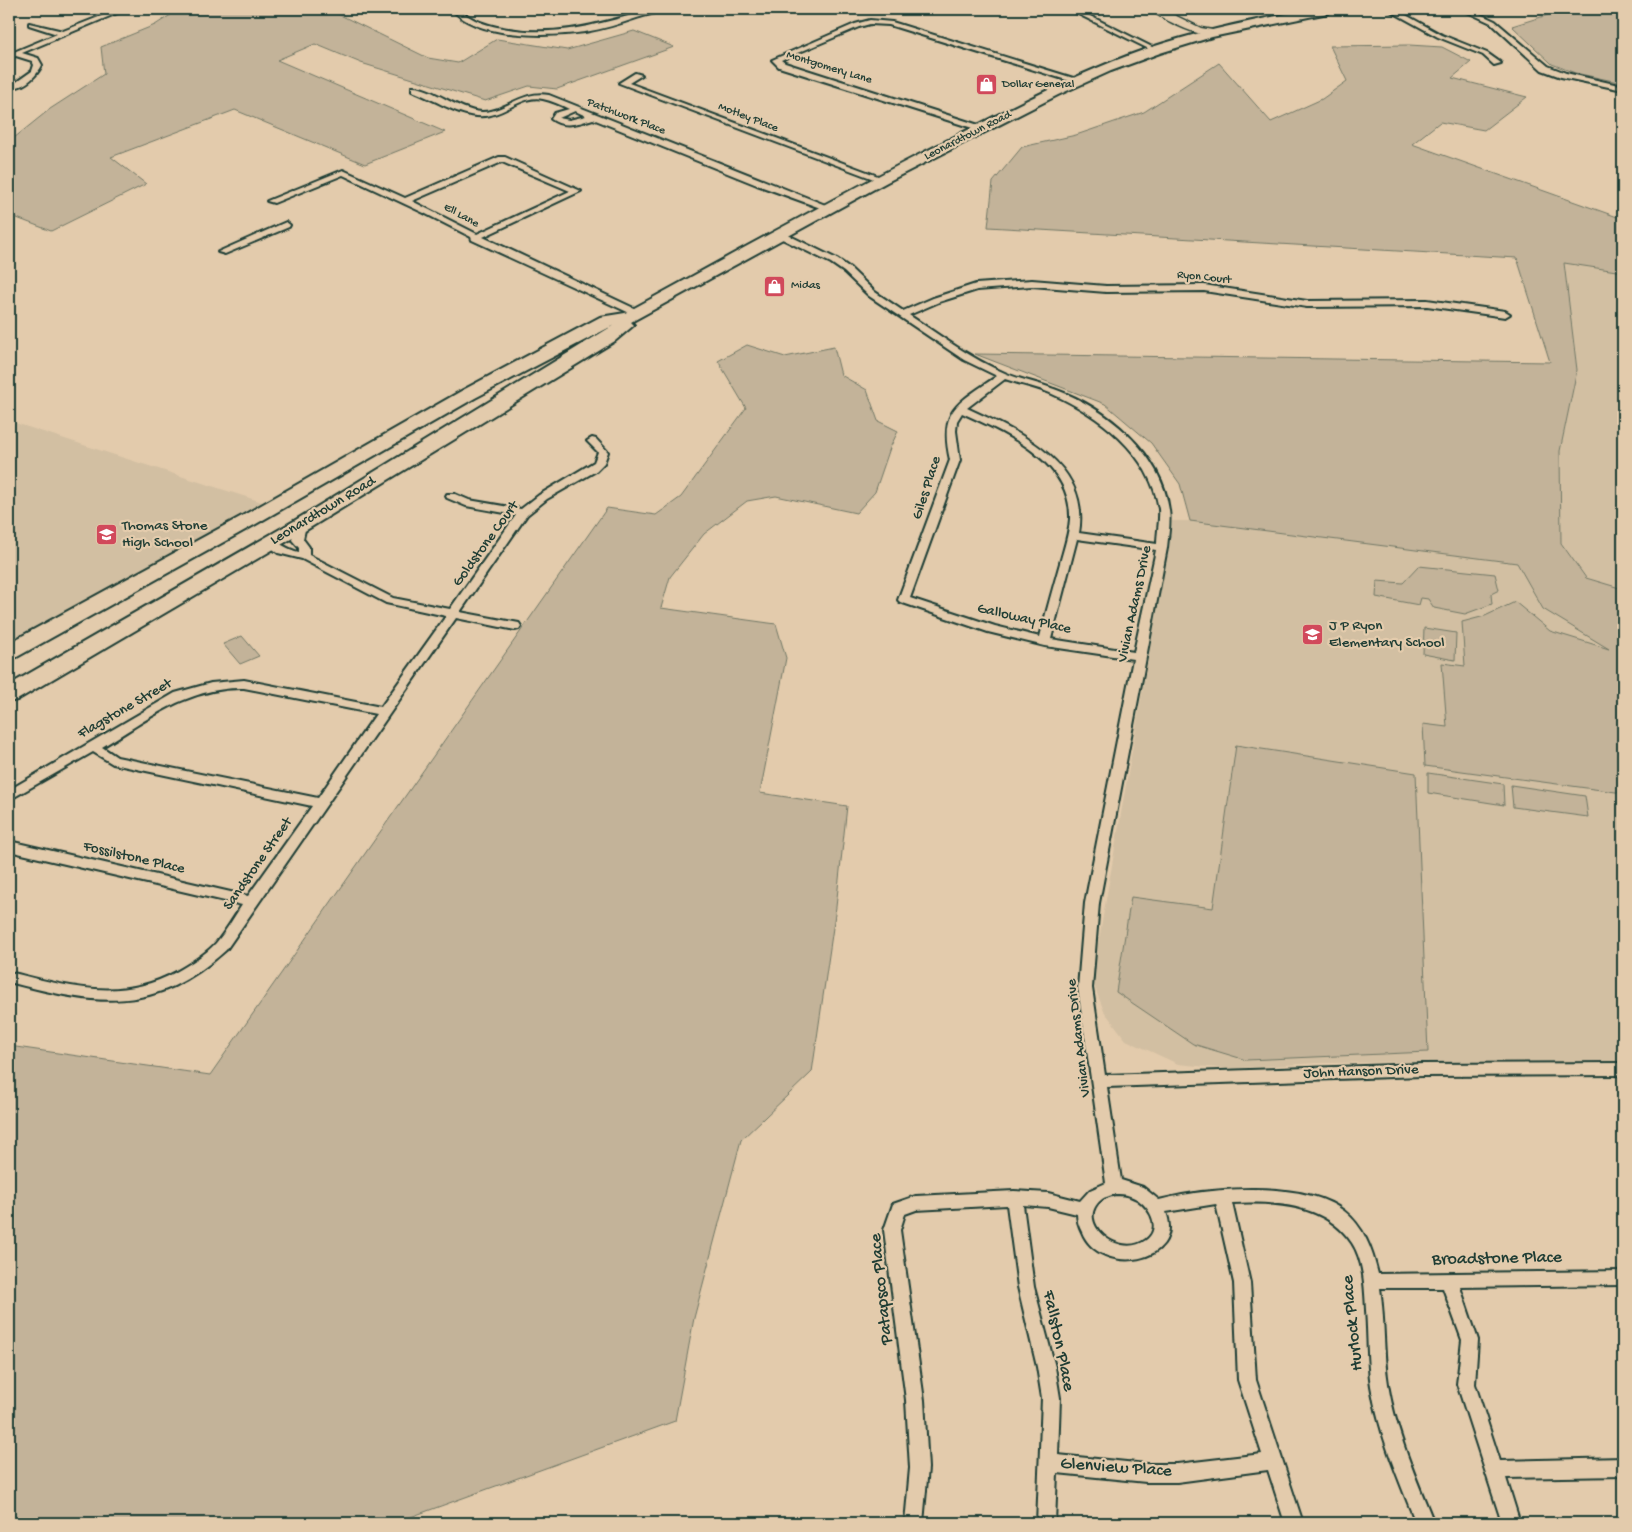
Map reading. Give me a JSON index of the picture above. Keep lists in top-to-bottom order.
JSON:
{
  "streets": {
    "highway": ["Leonardtown Road"],
    "street": [
      "Montgomery Lane",
      "Patchwork Place",
      "Motley Place",
      "Ell Lane",
      "Ryon Court",
      "Giles Place",
      "Goldstone Court",
      "Vivian Adams Drive",
      "Galloway Place",
      "Flagstone Street",
      "Fossilstone Place",
      "Sandstone Street",
      "John Hanson Drive",
      "Broadstone Place",
      "Patapsco Place",
      "Hurlock Place",
      "Fallston Place",
      "Glenview Place"
    ]
  },
  "crossings": [
    ["Montgomery Lane", "Leonardtown Road"],
    ["Patchwork Place", "Leonardtown Road"],
    ["Motley Place", "Leonardtown Road"],
    ["Leonardtown Road", "Ell Lane"],
    ["Leonardtown Road", "Vivian Adams Drive"],
    ["Ryon Court", "Vivian Adams Drive"],
    ["Giles Place", "Vivian Adams Drive"],
    ["Giles Place", "Galloway Place"],
    ["Goldstone Court", "Sandstone Street"],
    ["Vivian Adams Drive", "Galloway Place"],
    ["Vivian Adams Drive", "John Hanson Drive"],
    ["Vivian Adams Drive", "Patapsco Place"],
    ["Vivian Adams Drive", "Hurlock Place"],
    ["Flagstone Street", "Sandstone Street"],
    ["Fossilstone Place", "Sandstone Street"],
    ["Broadstone Place", "Hurlock Place"],
    ["Patapsco Place", "Hurlock Place"],
    ["Patapsco Place", "Fallston Place"],
    ["Fallston Place", "Glenview Place"]
  ],
  "places": {
    "shop": ["Dollar General", "Midas"],
    "school or university": ["Thomas Stone High School", "J P Ryon Elementary School"]
  }
}
